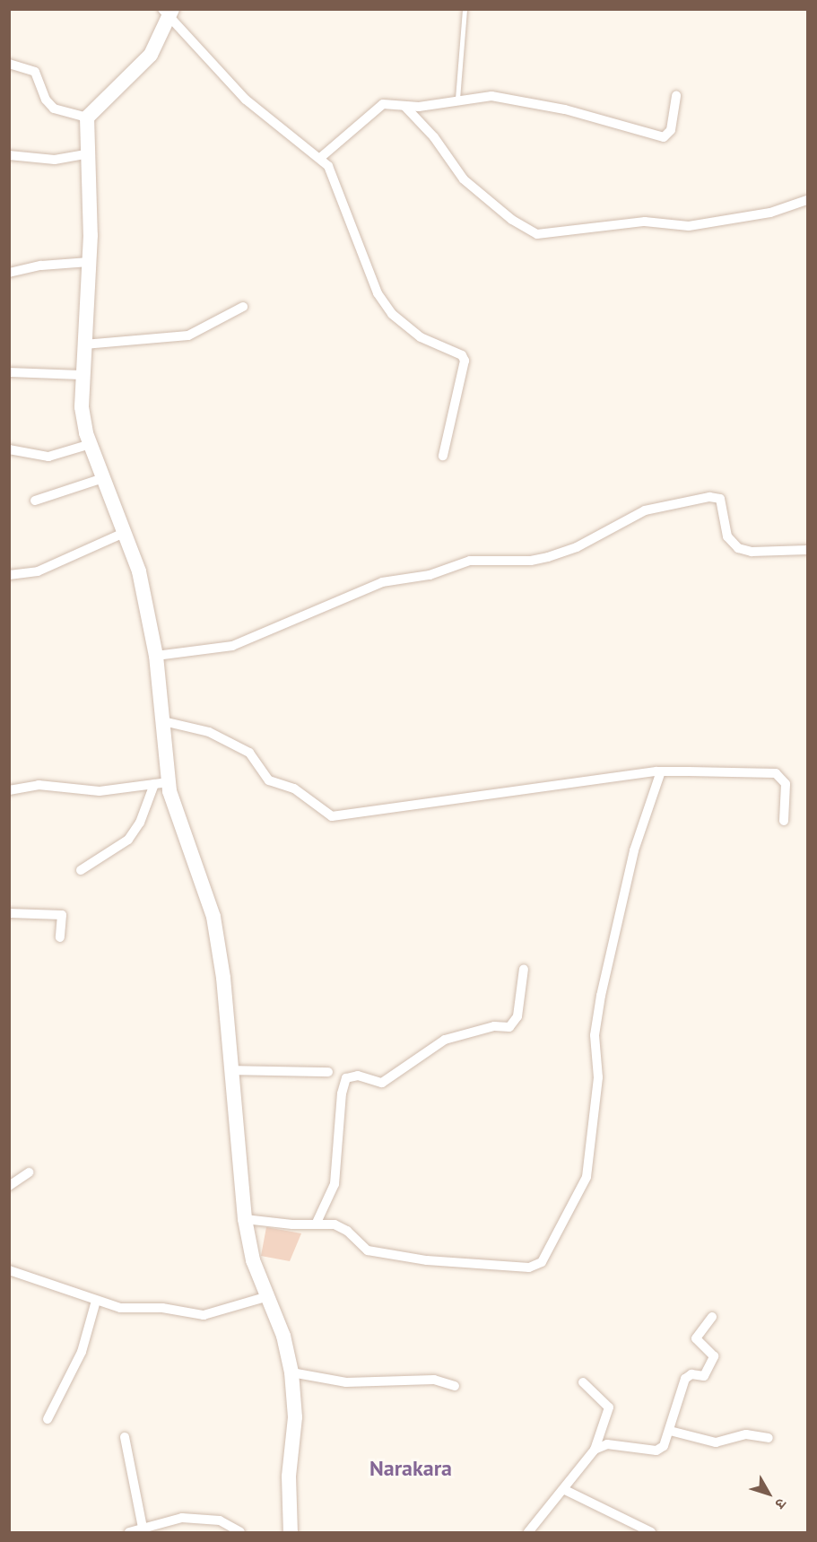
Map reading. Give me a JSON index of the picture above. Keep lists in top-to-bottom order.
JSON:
{
  "districts": ["Narakara"],
  "north": "bottom right"
}
